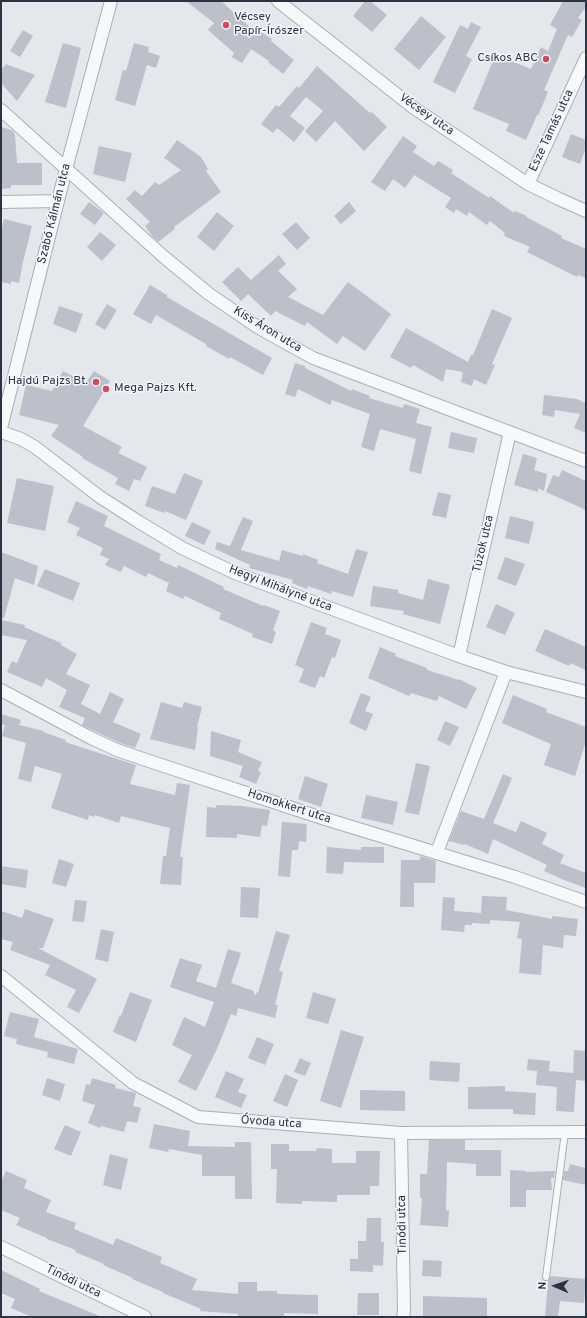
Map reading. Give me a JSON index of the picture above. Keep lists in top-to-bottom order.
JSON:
{
  "streets": {
    "street": [
      "Vécsey utca",
      "Esze Tamás utca",
      "Szabó Kálmán utca",
      "Kiss Áron utca",
      "Túzok utca",
      "Hegyi Mihályné utca",
      "Homokkert utca",
      "Óvoda utca",
      "Tinódi utca"
    ]
  },
  "crossings": [
    ["Vécsey utca", "Esze Tamás utca"],
    ["Szabó Kálmán utca", "Kiss Áron utca"],
    ["Kiss Áron utca", "Túzok utca"],
    ["Túzok utca", "Hegyi Mihályné utca"],
    ["Óvoda utca", "Tinódi utca"]
  ],
  "places": [
    "Vécsey Papír-Írószer",
    "Csíkos ABC",
    "Hajdú Pajzs Bt.",
    "Mega Pajzs Kft."
  ],
  "north": "left"
}
